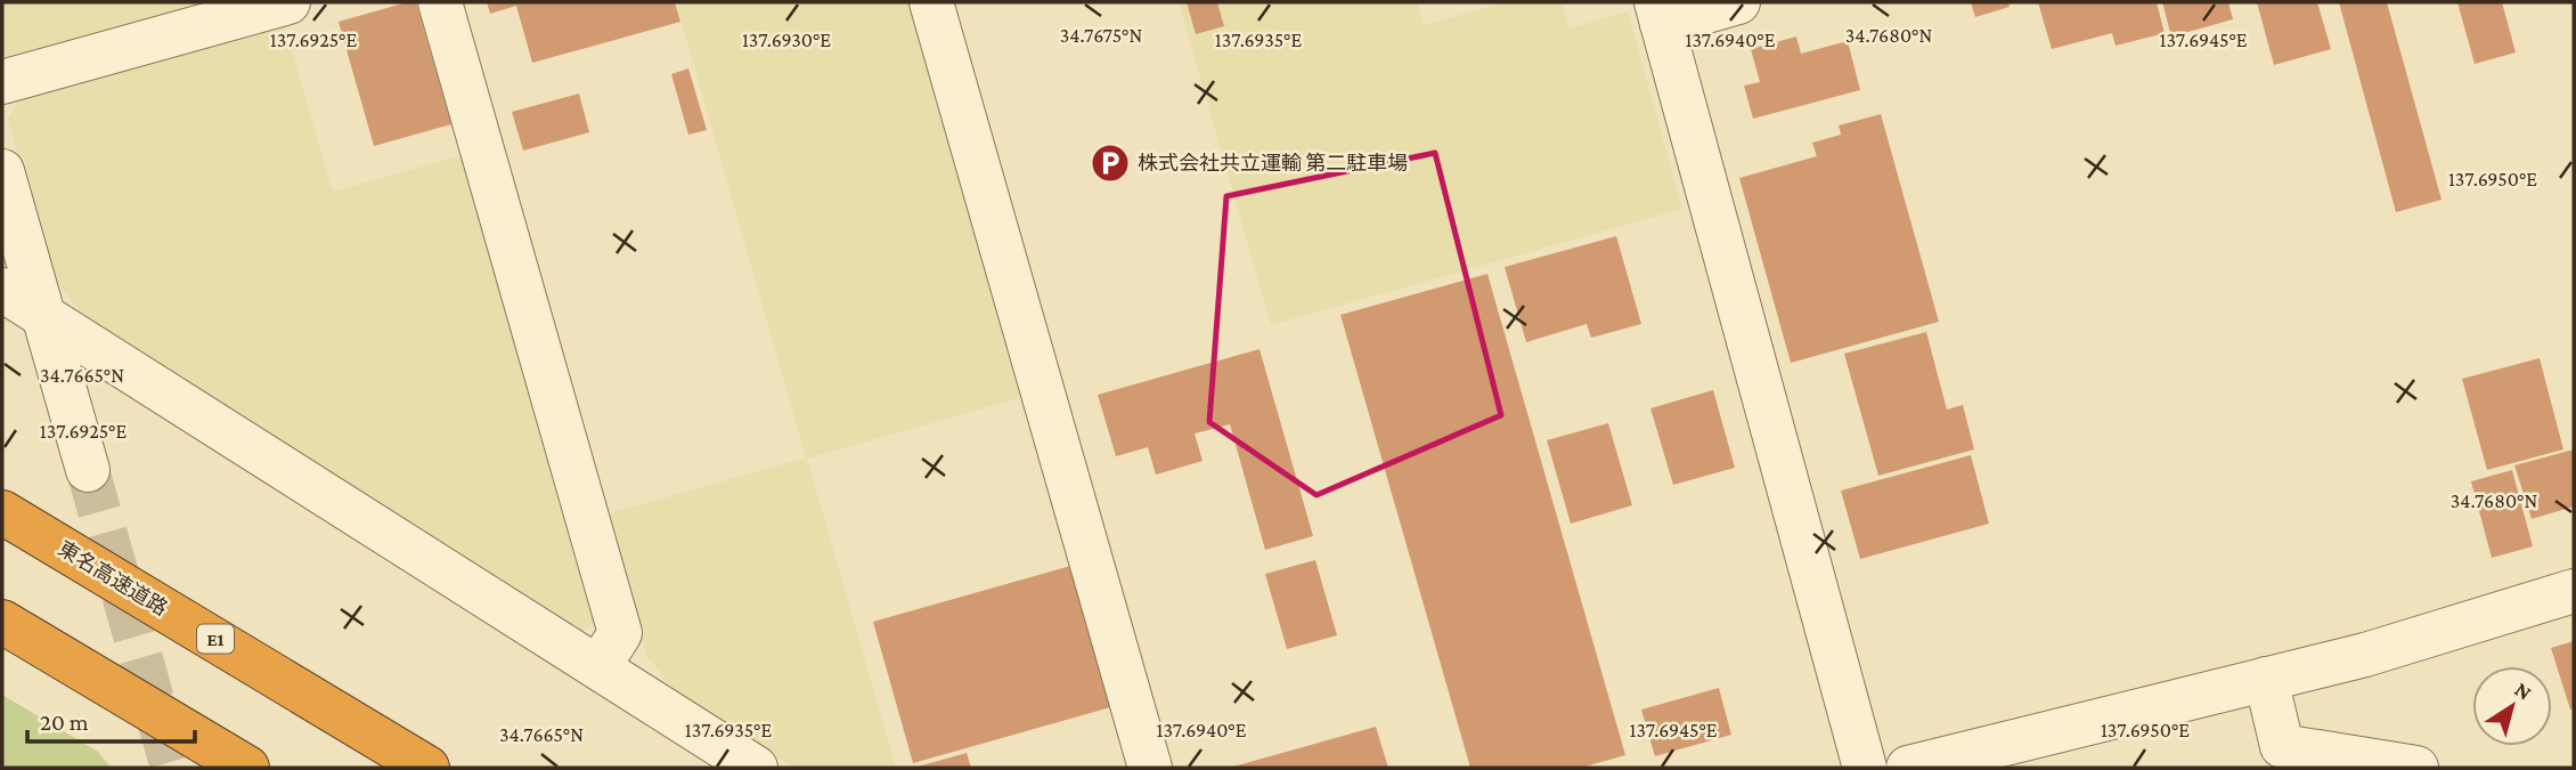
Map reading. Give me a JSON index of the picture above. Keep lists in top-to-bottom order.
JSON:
{
  "streets": {
    "highway": ["東名高速道路", "E1"]
  },
  "places": {
    "parking": ["株式会社共立運輸 第二駐車場"]
  },
  "scale_bar": "20 m",
  "north": "top right",
  "coordinates": [
    "34.7675°N",
    "34.7680°N",
    "137.6930°E",
    "137.6935°E",
    "137.6940°E",
    "137.6945°E",
    "137.6925°E",
    "137.6950°E",
    "34.7665°N"
  ]
}
